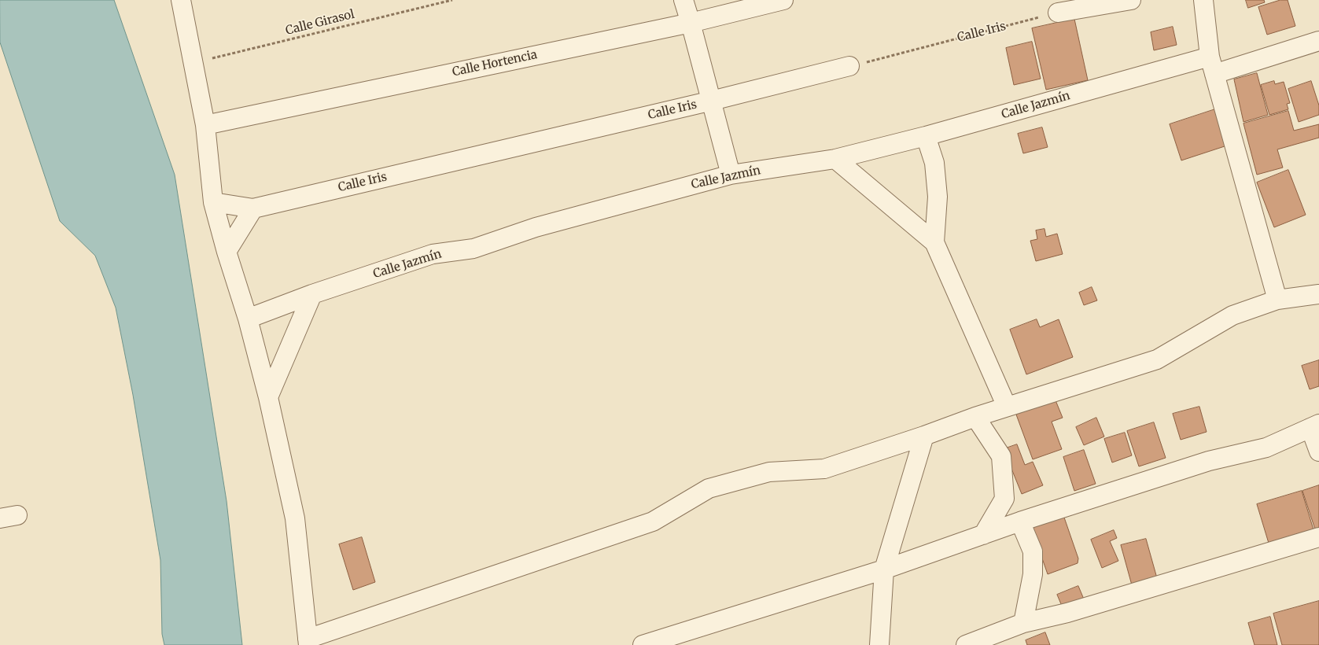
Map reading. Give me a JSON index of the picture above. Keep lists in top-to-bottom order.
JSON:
{
  "streets": {
    "street": ["Calle Iris", "Calle Hortencia", "Calle Jazmín"],
    "path": ["Calle Girasol"]
  }
}
